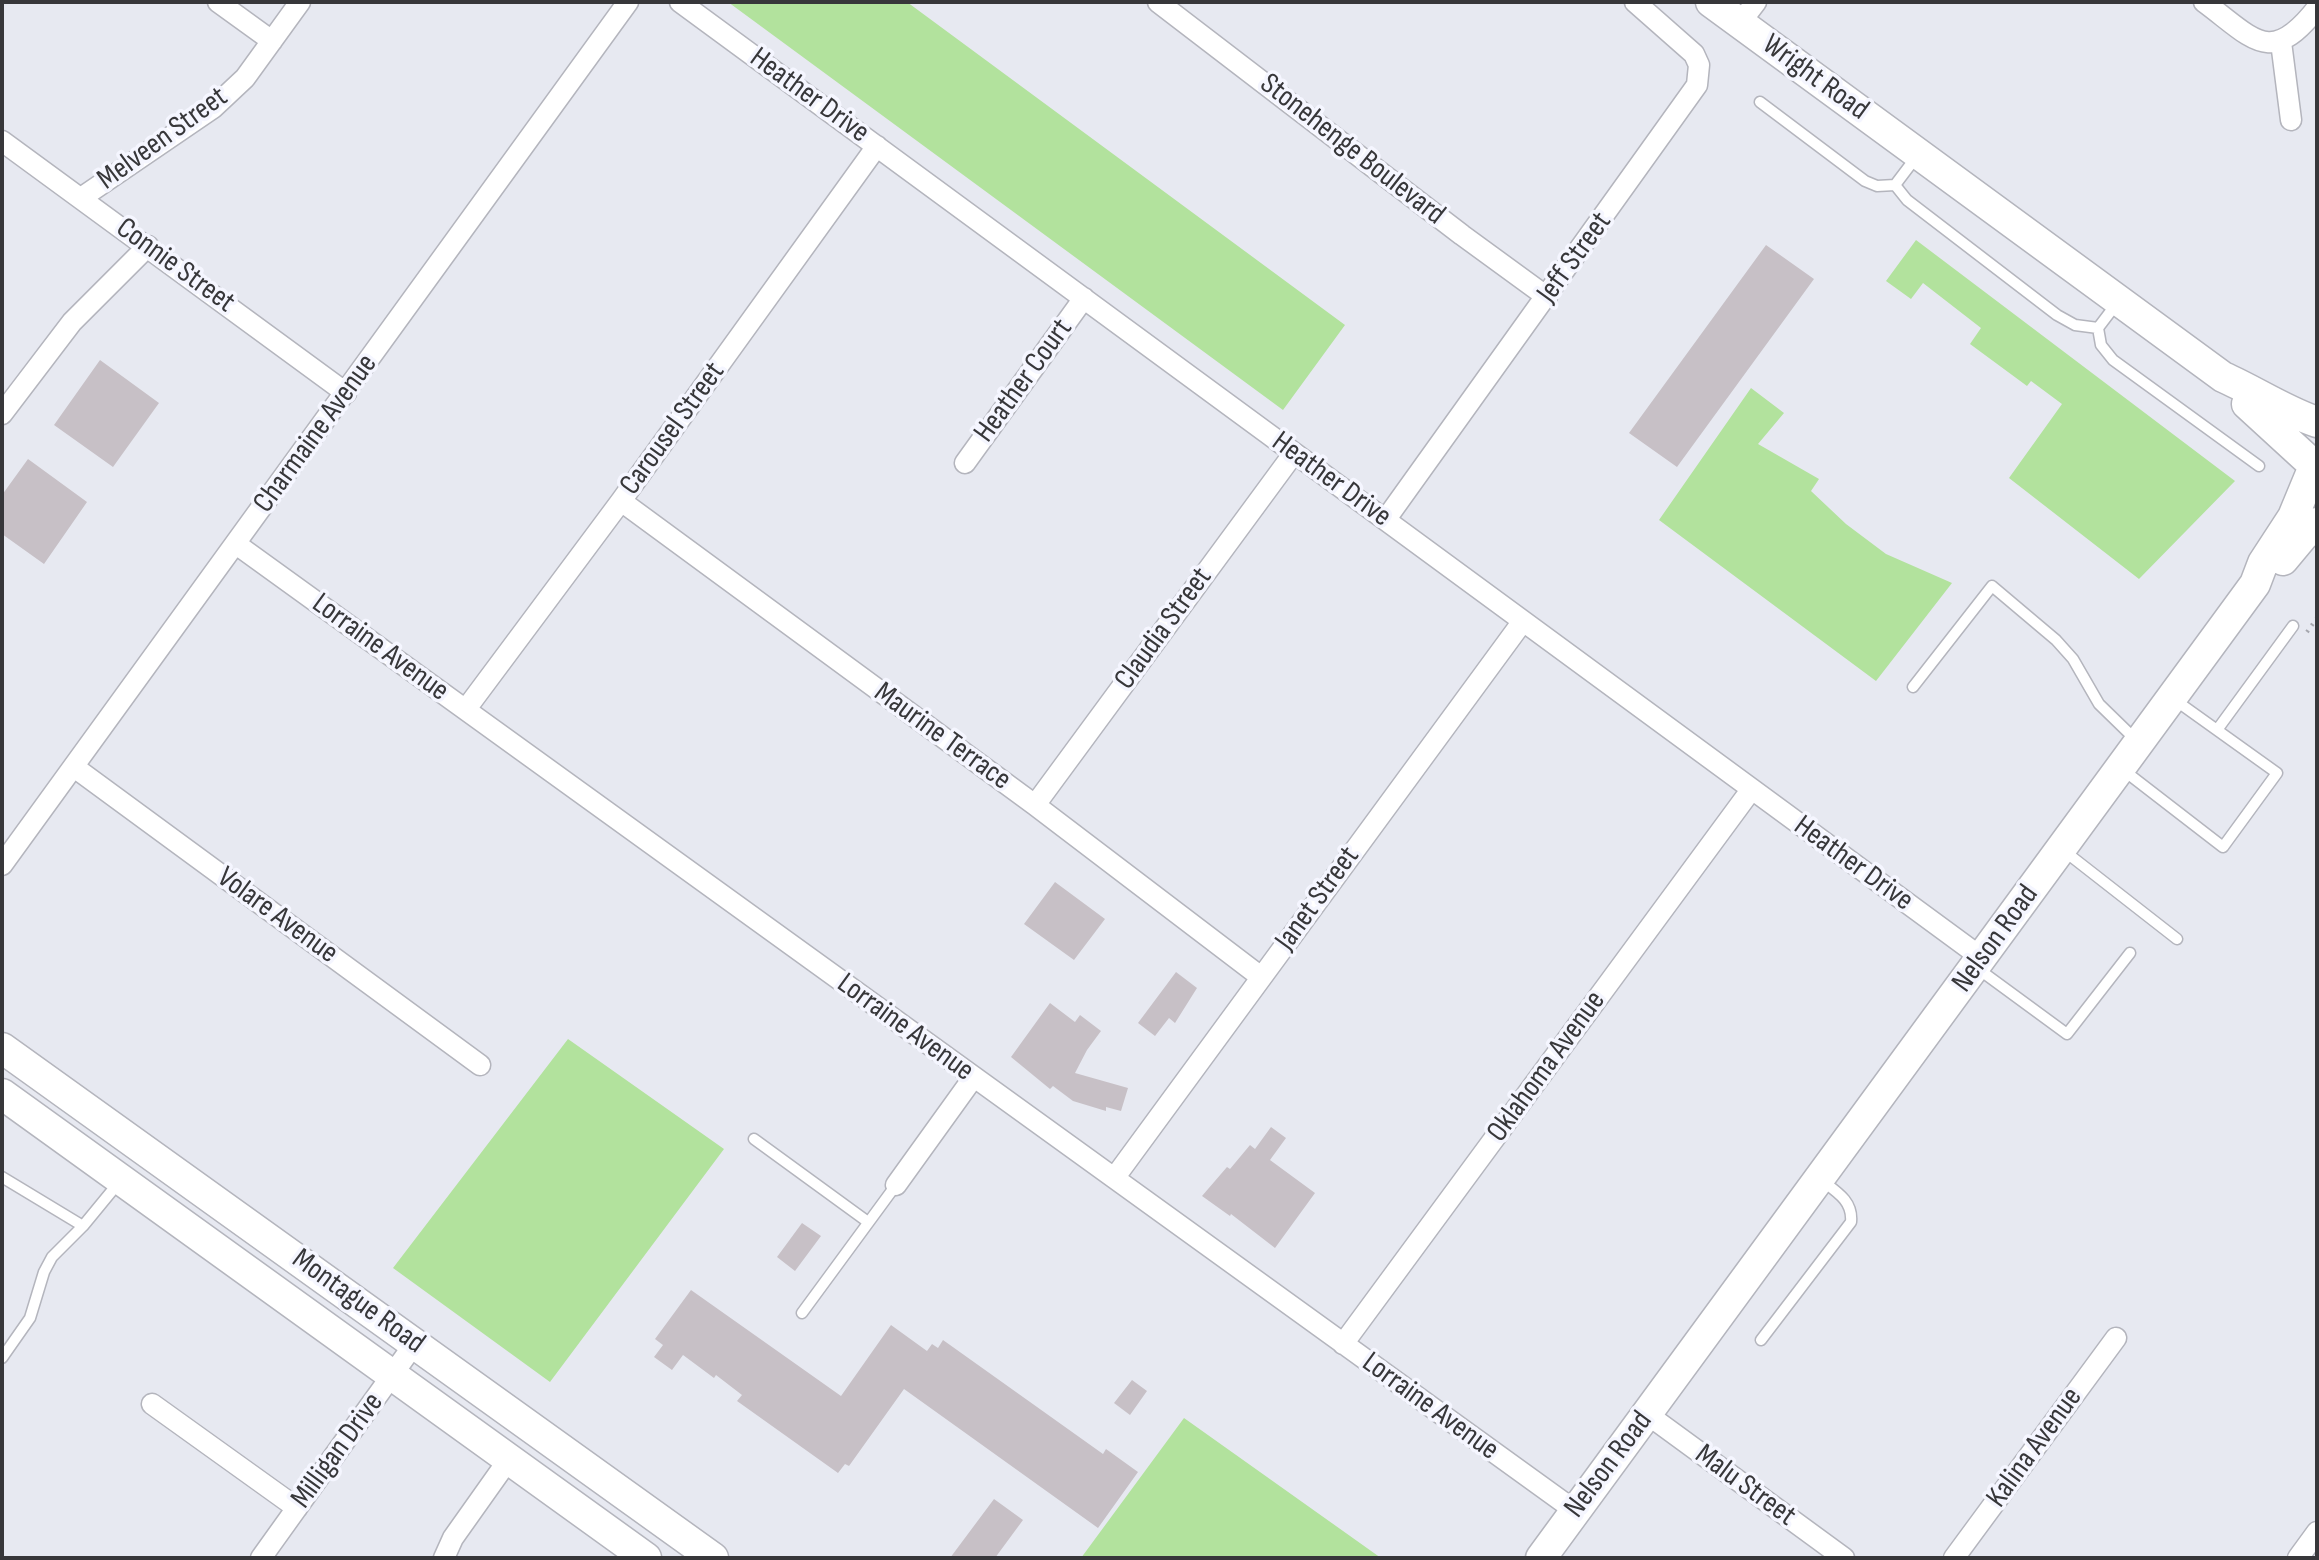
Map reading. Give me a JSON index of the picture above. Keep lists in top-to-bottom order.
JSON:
{
  "streets": {
    "main road": ["Wright Road", "Nelson Road", "Montague Road"],
    "street": [
      "Heather Drive",
      "Melveen Street",
      "Stonehenge Boulevard",
      "Jeff Street",
      "Connie Street",
      "Heather Court",
      "Carousel Street",
      "Charmaine Avenue",
      "Claudia Street",
      "Lorraine Avenue",
      "Maurine Terrace",
      "Janet Street",
      "Volare Avenue",
      "Oklahoma Avenue",
      "Kalina Avenue",
      "Milligan Drive",
      "Malu Street"
    ]
  },
  "crossings": [
    ["Wright Road", "Nelson Road"],
    ["Heather Drive", "Jeff Street"],
    ["Heather Drive", "Heather Court"],
    ["Heather Drive", "Carousel Street"],
    ["Heather Drive", "Claudia Street"],
    ["Heather Drive", "Janet Street"],
    ["Heather Drive", "Nelson Road"],
    ["Heather Drive", "Oklahoma Avenue"],
    ["Melveen Street", "Connie Street"],
    ["Stonehenge Boulevard", "Jeff Street"],
    ["Connie Street", "Charmaine Avenue"],
    ["Carousel Street", "Lorraine Avenue"],
    ["Carousel Street", "Maurine Terrace"],
    ["Charmaine Avenue", "Lorraine Avenue"],
    ["Charmaine Avenue", "Volare Avenue"],
    ["Claudia Street", "Maurine Terrace"],
    ["Lorraine Avenue", "Janet Street"],
    ["Lorraine Avenue", "Nelson Road"],
    ["Lorraine Avenue", "Oklahoma Avenue"],
    ["Maurine Terrace", "Janet Street"],
    ["Nelson Road", "Malu Street"],
    ["Montague Road", "Milligan Drive"]
  ]
}
